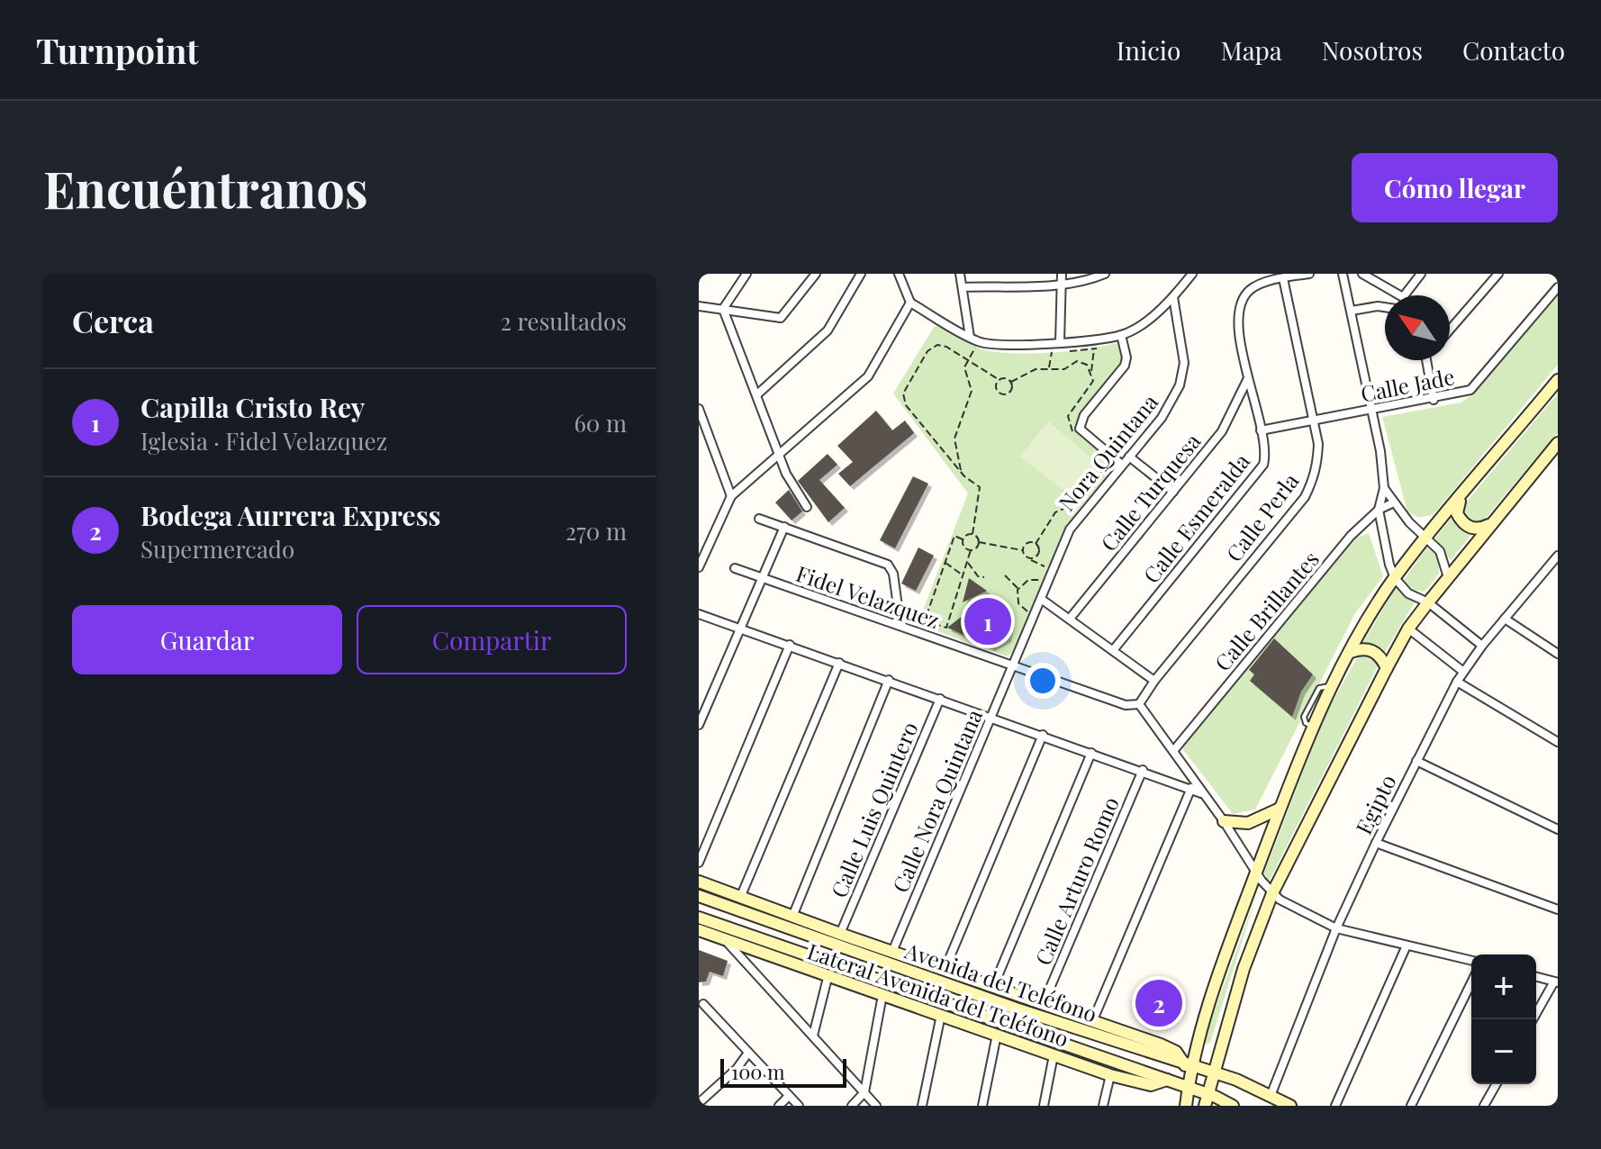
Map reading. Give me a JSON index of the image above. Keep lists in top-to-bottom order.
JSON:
{
  "streets": {
    "main road": ["Avenida del Teléfono", "Lateral Avenida del Teléfono"],
    "street": [
      "Calle Jade",
      "Nora Quintana",
      "Calle Turquesa",
      "Calle Perla",
      "Calle Esmeralda",
      "Fidel Velazquez",
      "Calle Brillantes",
      "Calle Nora Quintana",
      "Egipto",
      "Calle Luis Quintero",
      "Calle Arturo Romo"
    ]
  },
  "crossings": [
    ["Calle Jade", "Calle Perla"],
    ["Calle Jade", "Calle Esmeralda"],
    ["Nora Quintana", "Fidel Velazquez"],
    ["Nora Quintana", "Calle Nora Quintana"],
    ["Calle Turquesa", "Calle Esmeralda"],
    ["Calle Perla", "Calle Esmeralda"],
    ["Calle Perla", "Fidel Velazquez"],
    ["Fidel Velazquez", "Calle Nora Quintana"],
    ["Calle Nora Quintana", "Lateral Avenida del Teléfono"],
    ["Egipto", "Avenida del Teléfono"],
    ["Calle Luis Quintero", "Lateral Avenida del Teléfono"],
    ["Calle Arturo Romo", "Lateral Avenida del Teléfono"],
    ["Avenida del Teléfono", "Lateral Avenida del Teléfono"]
  ],
  "scale_bar": "100 m",
  "north": "top left",
  "page": {
    "header": "Turnpoint",
    "nav": [
      "Inicio",
      "Mapa",
      "Nosotros",
      "Contacto"
    ],
    "buttons": [
      "Cómo llegar",
      ["Guardar", "Compartir"]
    ],
    "title": "Encuéntranos",
    "heading": ["Cerca", "2 resultados"],
    "list": [
      {
        "mark": "1",
        "name": "Capilla Cristo Rey",
        "note": "Iglesia · Fidel Velazquez",
        "value": "60 m"
      },
      {
        "mark": "2",
        "name": "Bodega Aurrera Express",
        "note": "Supermercado",
        "value": "270 m"
      }
    ],
    "pins": ["1", "2"],
    "map_buttons": ["+", "−"],
    "scale": "100 m"
  }
}
